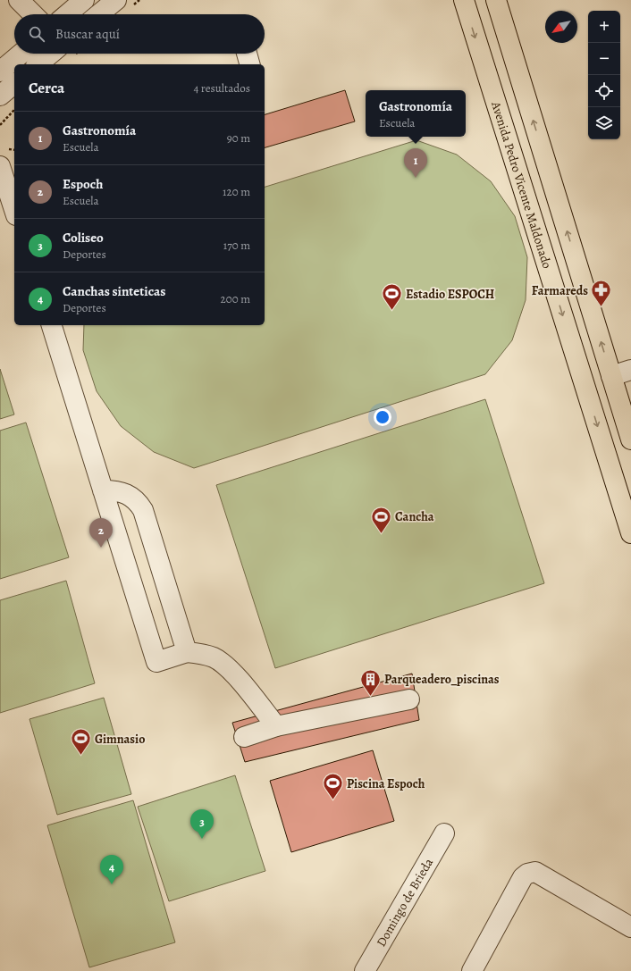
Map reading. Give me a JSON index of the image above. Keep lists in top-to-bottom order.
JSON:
{
  "streets": {
    "main road": ["Avenida Pedro Vicente Maldonado"],
    "street": ["Domingo de Brieda"]
  },
  "places": {
    "pharmacy": ["Farmareds"],
    "sports": [
      "Estadio ESPOCH",
      "Cancha",
      "Gimnasio",
      "Piscina Espoch"
    ],
    "building": ["Parqueadero_piscinas"]
  },
  "north": "bottom left",
  "page": {
    "map_buttons": ["+", "−"],
    "search": "Buscar aquí",
    "heading": ["Cerca", "4 resultados"],
    "popup": ["Gastronomía", "Escuela"],
    "list": [
      {
        "mark": "1",
        "name": "Gastronomía",
        "note": "Escuela",
        "value": "90 m"
      },
      {
        "mark": "2",
        "name": "Espoch",
        "note": "Escuela",
        "value": "120 m"
      },
      {
        "mark": "3",
        "name": "Coliseo",
        "note": "Deportes",
        "value": "170 m"
      },
      {
        "mark": "4",
        "name": "Canchas sinteticas",
        "note": "Deportes",
        "value": "200 m"
      }
    ],
    "pins": [
      "1",
      "2",
      "3",
      "4"
    ]
  }
}
